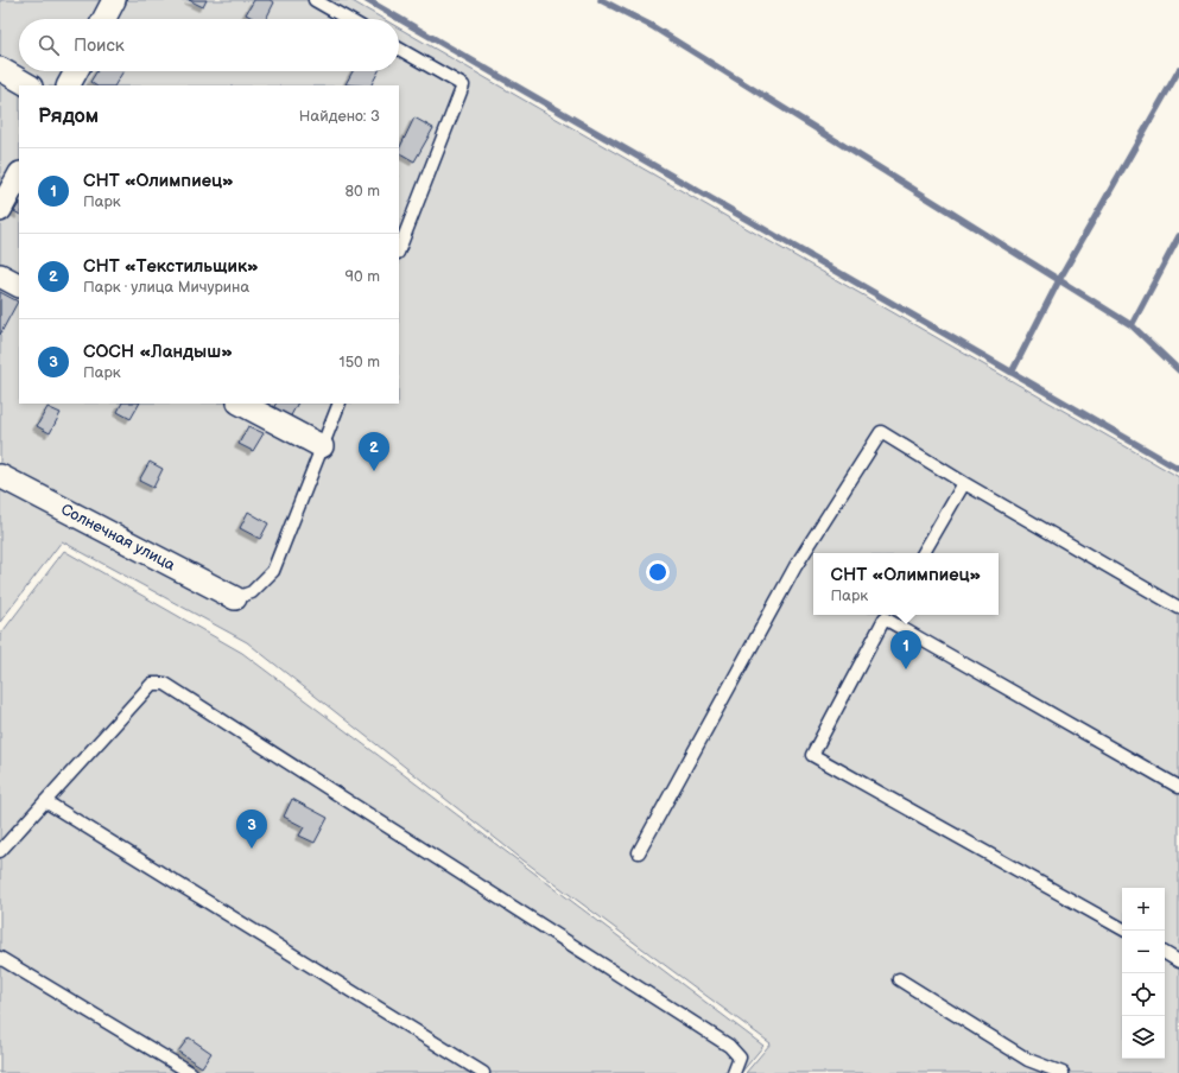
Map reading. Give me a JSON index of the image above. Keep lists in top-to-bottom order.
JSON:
{
  "streets": {
    "street": ["Солнечная улица"]
  },
  "page": {
    "search": "Поиск",
    "heading": ["Рядом", "Найдено: 3"],
    "list": [
      {
        "mark": "1",
        "name": "СНТ «Олимпиец»",
        "note": "Парк",
        "value": "80 m"
      },
      {
        "mark": "2",
        "name": "СНТ «Текстильщик»",
        "note": "Парк · улица Мичурина",
        "value": "90 m"
      },
      {
        "mark": "3",
        "name": "СОСН «Ландыш»",
        "note": "Парк",
        "value": "150 m"
      }
    ],
    "pins": ["2", "1", "3"],
    "popup": ["СНТ «Олимпиец»", "Парк"],
    "map_buttons": ["+", "−"]
  }
}
